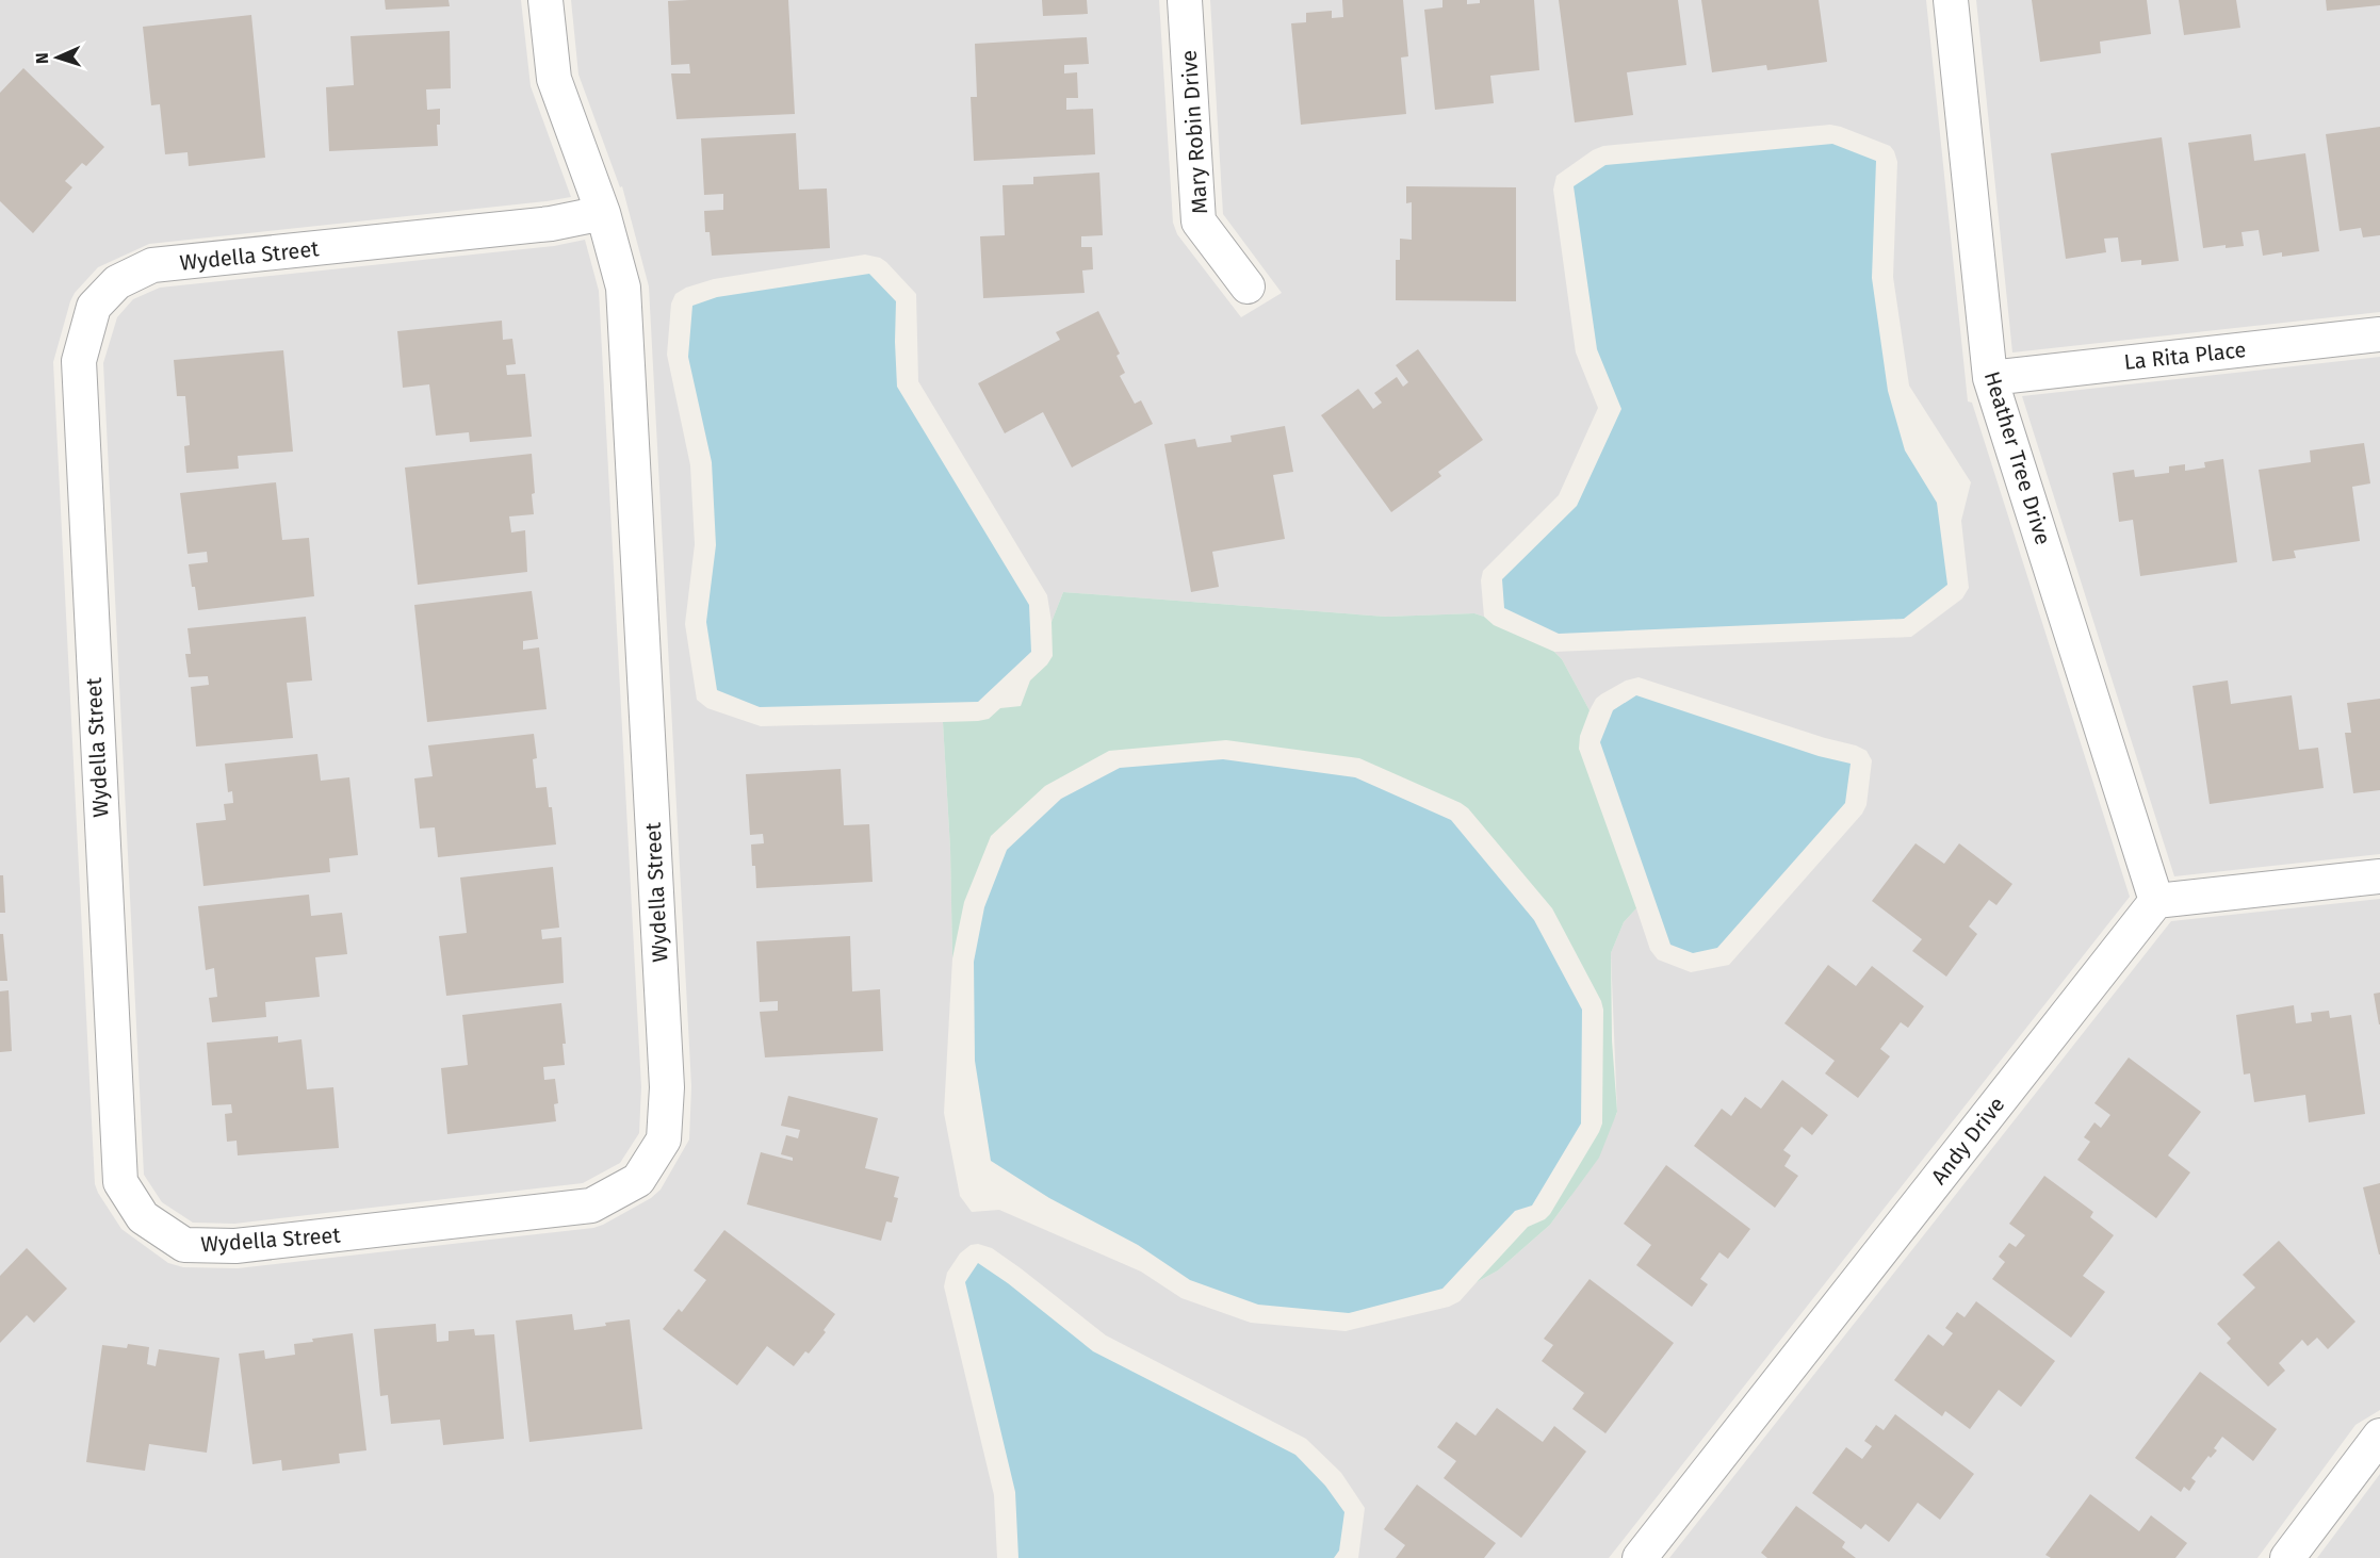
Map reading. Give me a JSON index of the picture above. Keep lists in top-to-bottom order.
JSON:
{
  "streets": {
    "street": [
      "Mary Robin Drive",
      "Wydella Street",
      "La Rita Place",
      "Heather Tree Drive",
      "Andy Drive"
    ]
  },
  "crossings": [
    ["La Rita Place", "Heather Tree Drive"],
    ["Heather Tree Drive", "Andy Drive"]
  ],
  "north": "left"
}
